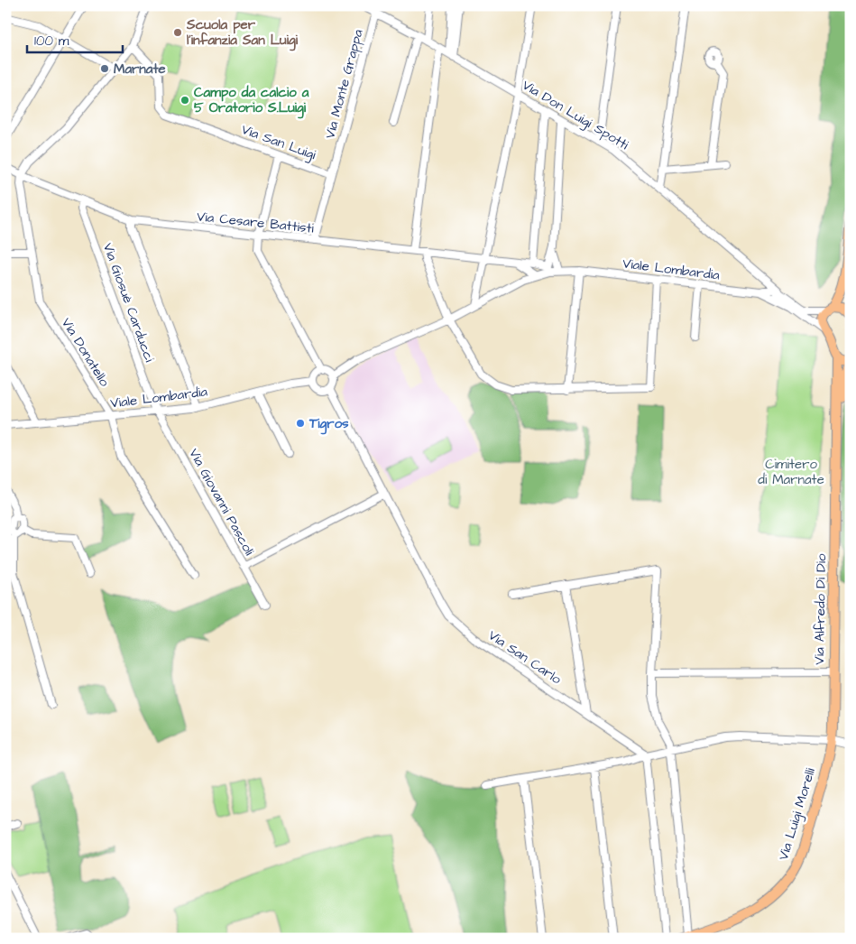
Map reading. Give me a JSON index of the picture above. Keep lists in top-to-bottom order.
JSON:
{
  "streets": {
    "main road": ["Via Alfredo Di Dio", "Via Luigi Morelli"],
    "street": [
      "Via Monte Grappa",
      "Via Don Luigi Spotti",
      "Via San Luigi",
      "Via Cesare Battisti",
      "Viale Lombardia",
      "Via Giosuè Carducci",
      "Via Donatello",
      "Via Giovanni Pascoli",
      "Via San Carlo"
    ]
  },
  "crossings": [
    ["Via Monte Grappa", "Via Don Luigi Spotti"],
    ["Via Monte Grappa", "Via San Luigi"],
    ["Via Monte Grappa", "Via Cesare Battisti"],
    ["Via Cesare Battisti", "Viale Lombardia"],
    ["Via Cesare Battisti", "Via Giosuè Carducci"],
    ["Via Cesare Battisti", "Via Donatello"],
    ["Viale Lombardia", "Via Giosuè Carducci"],
    ["Viale Lombardia", "Via Donatello"],
    ["Viale Lombardia", "Via Giovanni Pascoli"],
    ["Viale Lombardia", "Via San Carlo"],
    ["Via Giosuè Carducci", "Via Giovanni Pascoli"],
    ["Via Alfredo Di Dio", "Via Luigi Morelli"]
  ],
  "parks": ["Cimitero di Marnate"],
  "places": [
    "Scuola per l'infanzia San Luigi",
    "Marnate",
    "Campo da calcio a 5 Oratorio S.Luigi",
    "Tigros"
  ],
  "scale_bar": "100 m"
}
